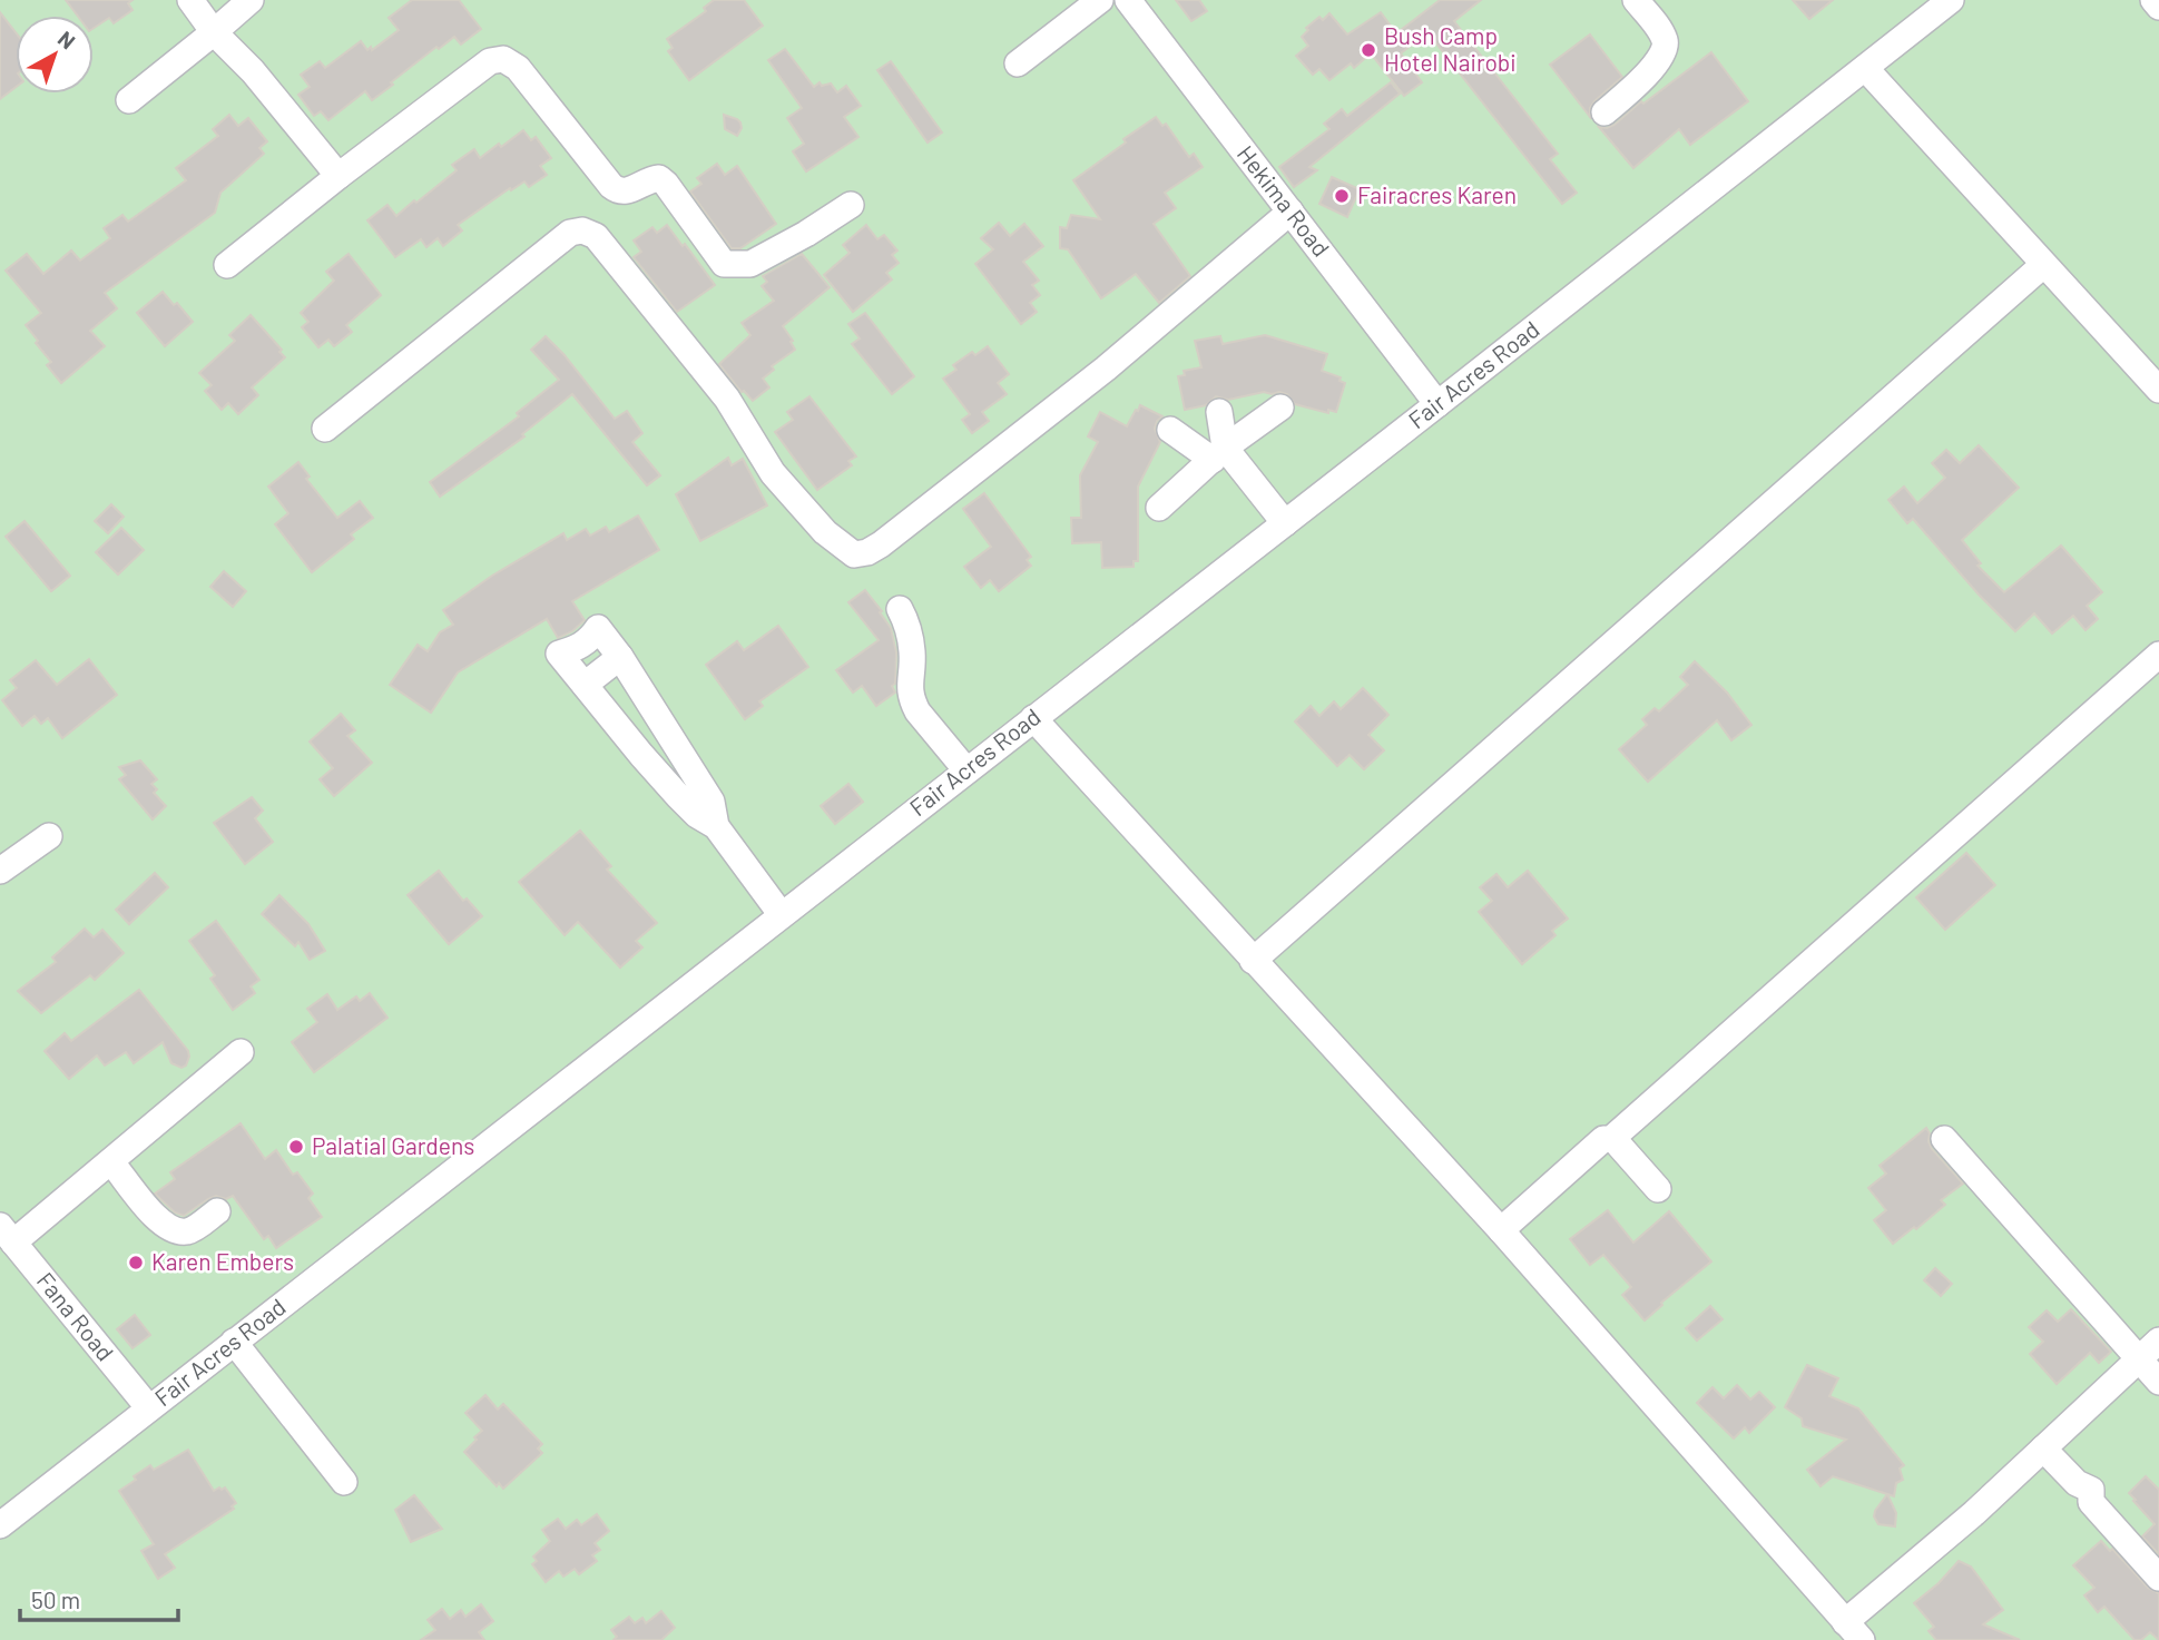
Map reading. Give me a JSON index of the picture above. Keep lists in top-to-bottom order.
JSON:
{
  "streets": {
    "street": ["Hekima Road", "Fair Acres Road", "Fana Road"]
  },
  "crossings": [
    ["Hekima Road", "Fair Acres Road"],
    ["Fair Acres Road", "Fana Road"]
  ],
  "places": [
    "Bush Camp Hotel Nairobi",
    "Fairacres Karen",
    "Palatial Gardens",
    "Karen Embers"
  ],
  "scale_bar": "50 m",
  "north": "top right"
}
